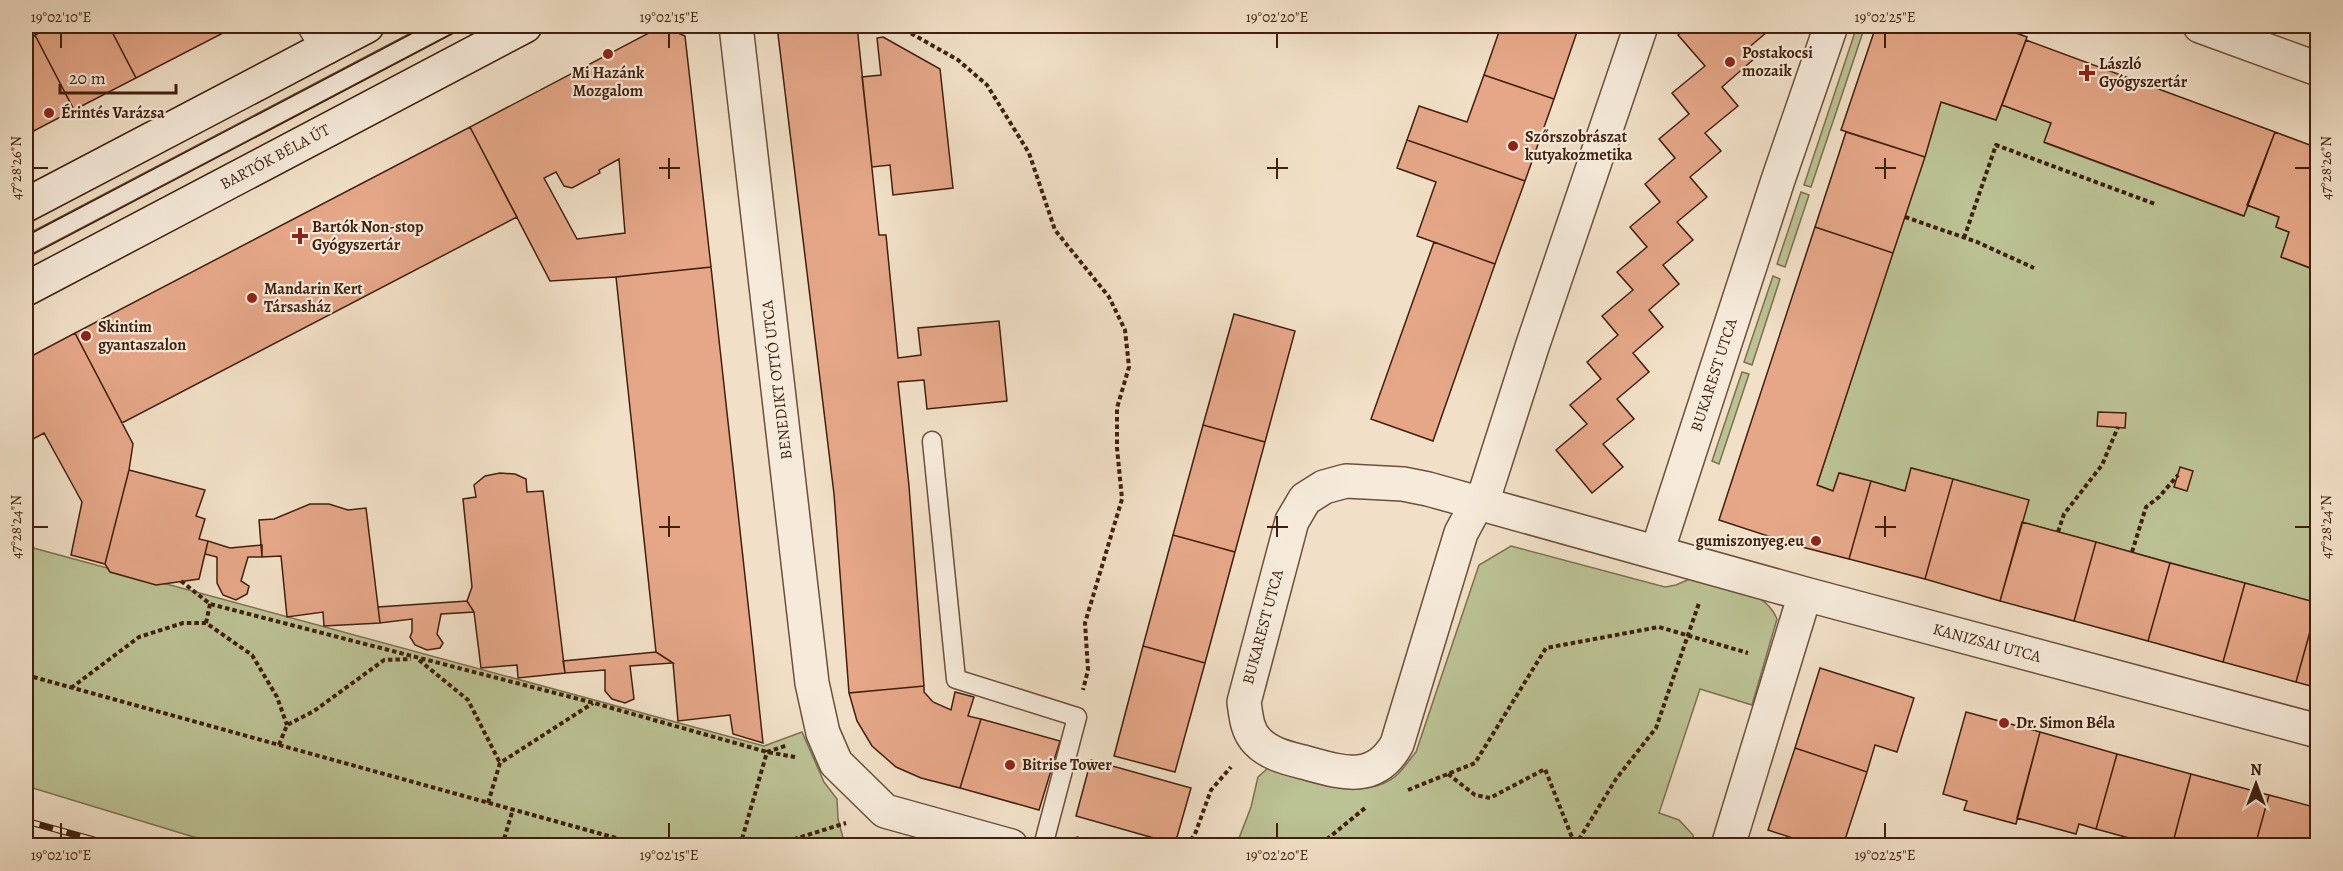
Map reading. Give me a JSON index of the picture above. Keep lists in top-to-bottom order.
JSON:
{
  "streets": {
    "street": [
      "BARTÓK BÉLA ÚT",
      "BUKAREST UTCA",
      "BENEDIKT OTTÓ UTCA",
      "KANIZSAI UTCA"
    ]
  },
  "crossings": [
    ["BUKAREST UTCA", "KANIZSAI UTCA"]
  ],
  "places": {
    "other": [
      "Mi Hazánk Mozgalom",
      "Postakocsi mozaik",
      "Érintés Varázsa",
      "Szőrszobrászat kutyakozmetika",
      "Mandarin Kert Társasház",
      "Skintim gyantaszalon",
      "gumiszonyeg.eu",
      "Dr. Simon Béla",
      "Bitrise Tower"
    ],
    "health": ["László Gyógyszertár", "Bartók Non-stop Gyógyszertár"]
  },
  "scale_bar": "20 m",
  "north": "top",
  "coordinates": [
    "19°02'10\"E",
    "19°02'15\"E",
    "19°02'20\"E",
    "19°02'25\"E",
    "47°28'26\"N",
    "47°28'24\"N"
  ]
}
